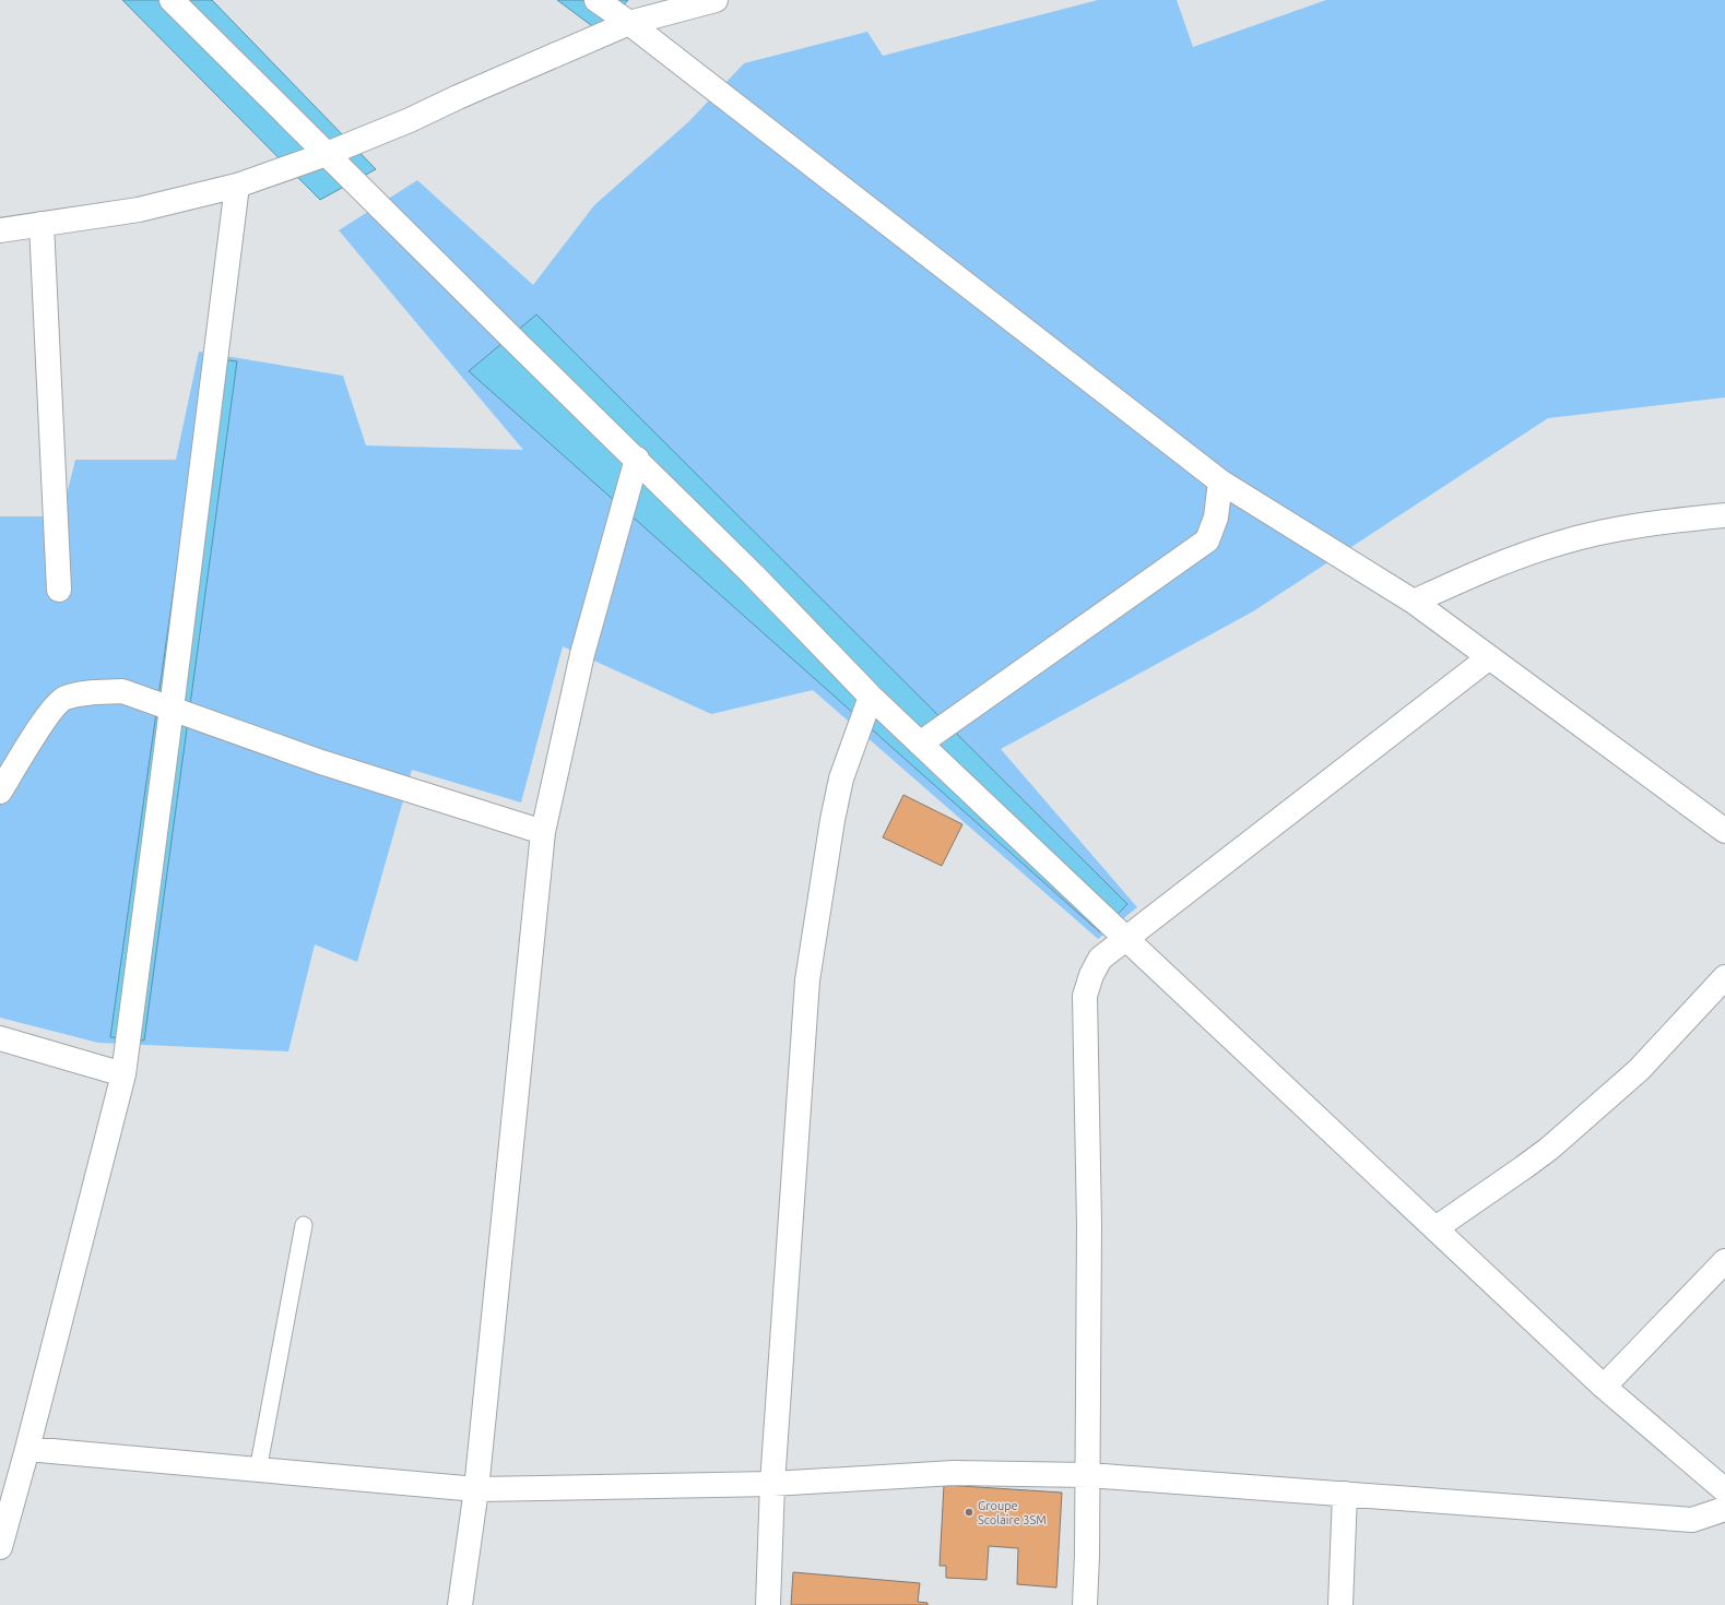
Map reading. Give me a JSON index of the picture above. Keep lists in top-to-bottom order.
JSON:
{
  "places": ["Groupe Scolaire 3SM"]
}
